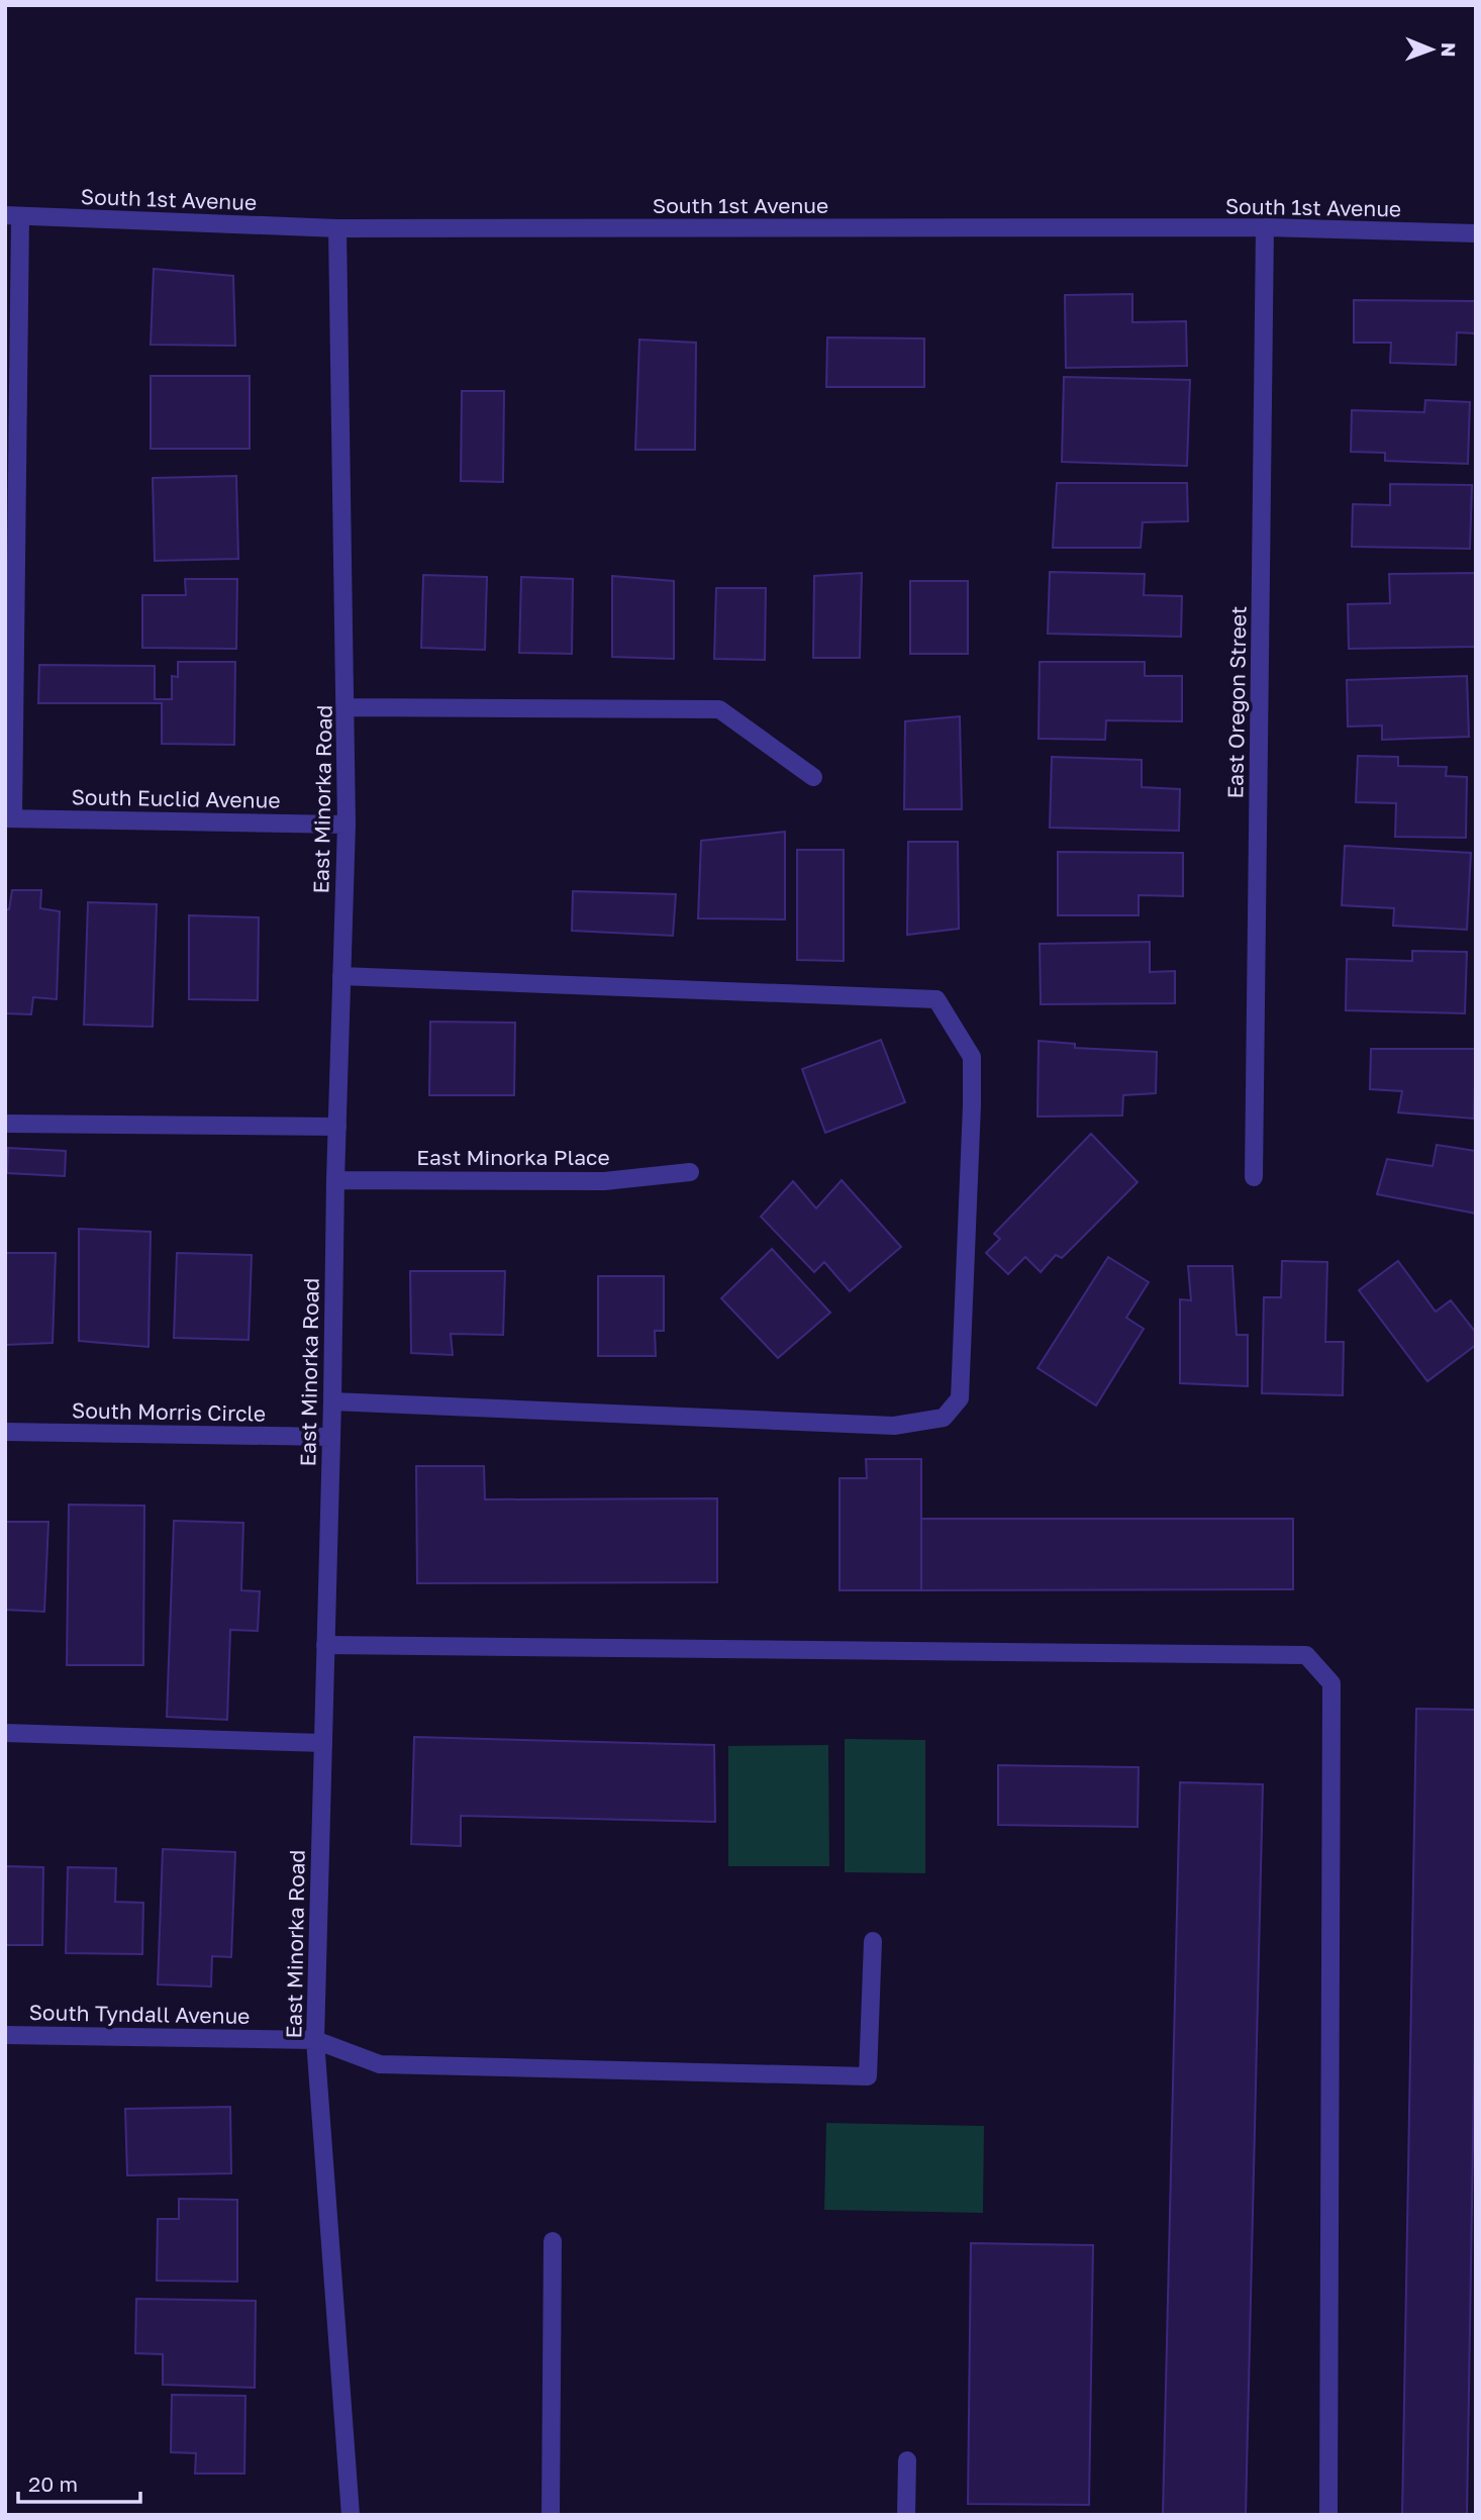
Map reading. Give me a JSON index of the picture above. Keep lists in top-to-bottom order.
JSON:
{
  "streets": {
    "street": [
      "South 1st Avenue",
      "East Oregon Street",
      "South Euclid Avenue",
      "East Minorka Road",
      "East Minorka Place",
      "South Morris Circle",
      "South Tyndall Avenue"
    ]
  },
  "crossings": [
    ["South 1st Avenue", "East Oregon Street"],
    ["South 1st Avenue", "East Minorka Road"],
    ["South Euclid Avenue", "East Minorka Road"],
    ["East Minorka Road", "East Minorka Place"],
    ["East Minorka Road", "South Morris Circle"],
    ["East Minorka Road", "South Tyndall Avenue"]
  ],
  "scale_bar": "20 m",
  "north": "right"
}
